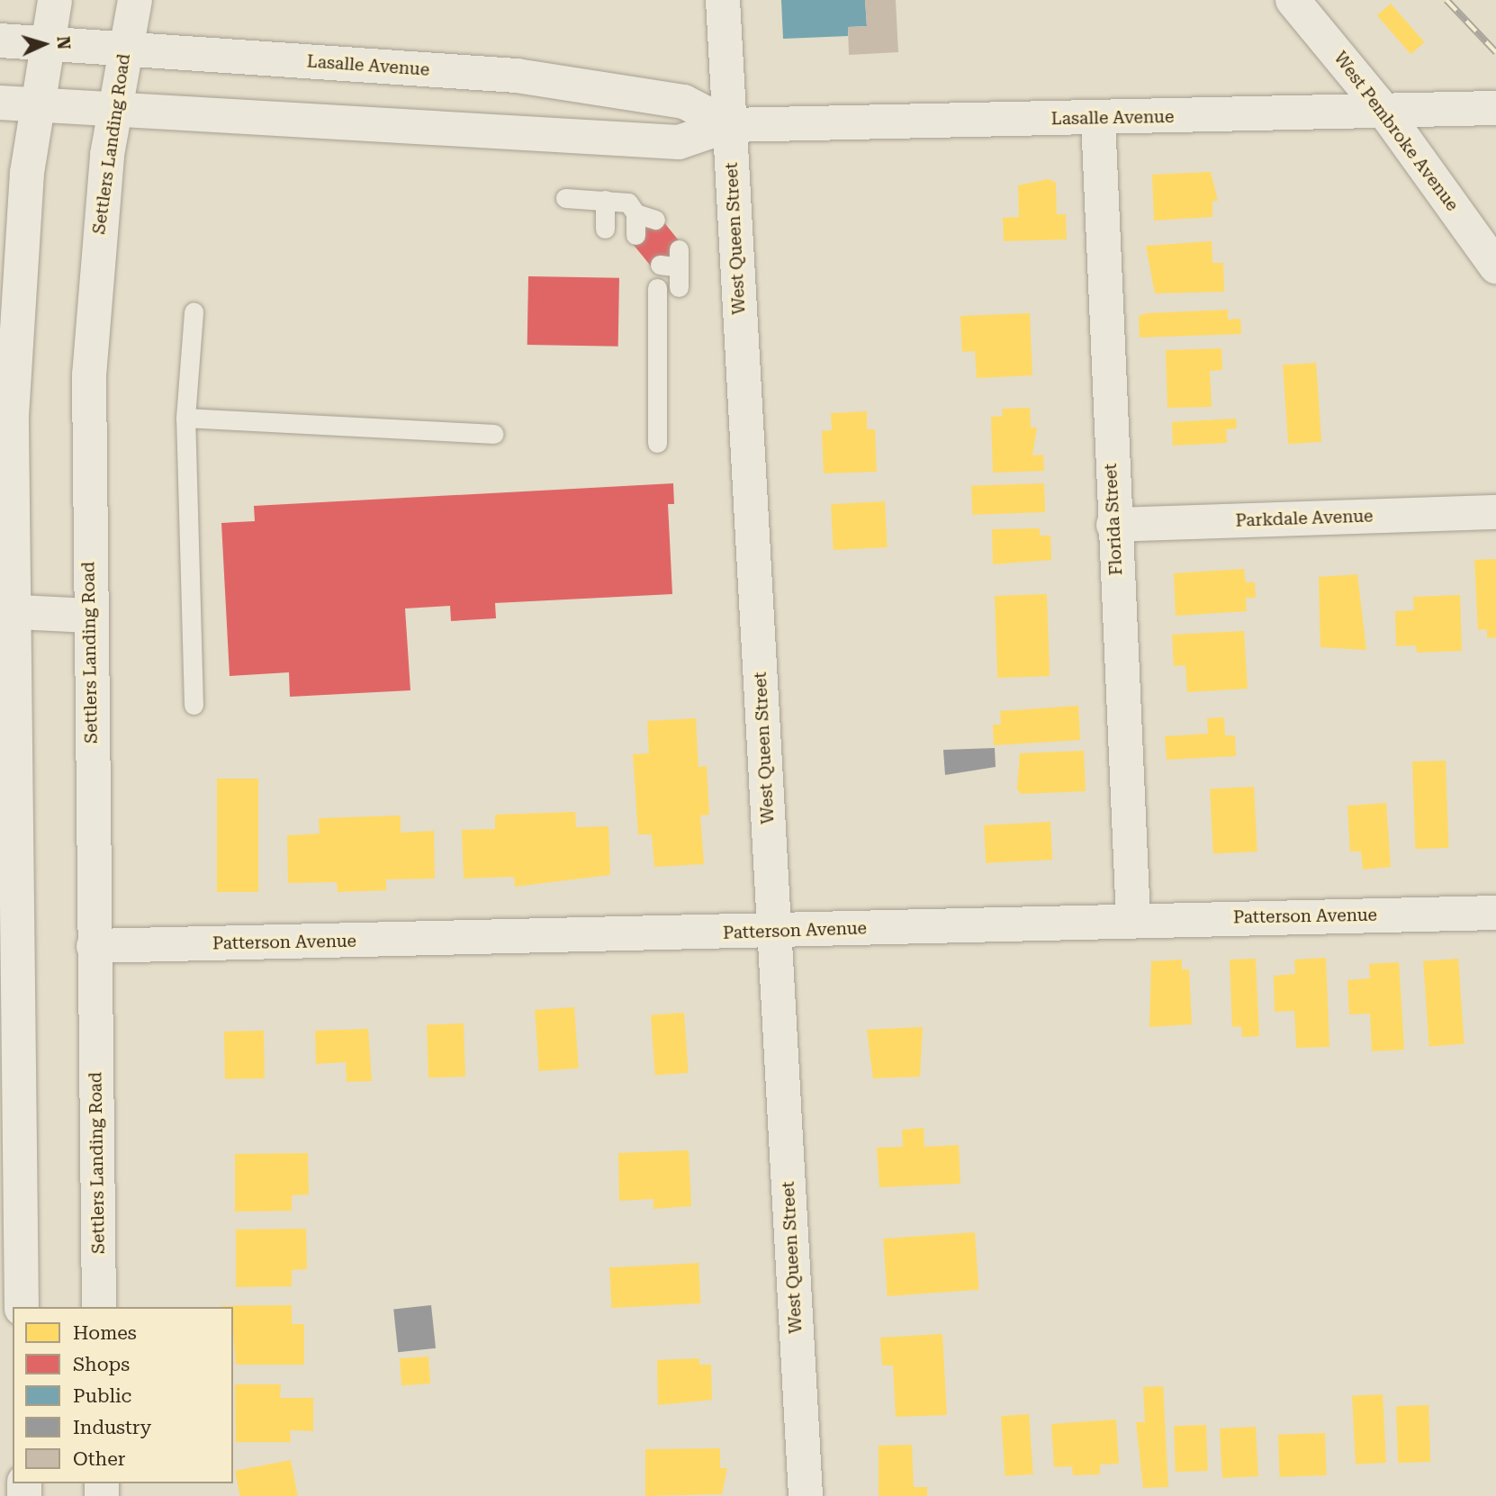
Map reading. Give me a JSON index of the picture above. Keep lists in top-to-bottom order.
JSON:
{
  "streets": {
    "main road": [
      "Lasalle Avenue",
      "West Pembroke Avenue",
      "Settlers Landing Road",
      "West Queen Street",
      "Parkdale Avenue",
      "Florida Street",
      "Patterson Avenue"
    ]
  },
  "crossings": [
    ["Lasalle Avenue", "West Pembroke Avenue"],
    ["Lasalle Avenue", "Settlers Landing Road"],
    ["Lasalle Avenue", "West Queen Street"],
    ["Lasalle Avenue", "Florida Street"],
    ["Settlers Landing Road", "Patterson Avenue"],
    ["West Queen Street", "Patterson Avenue"],
    ["Parkdale Avenue", "Florida Street"],
    ["Florida Street", "Patterson Avenue"]
  ],
  "legend": [
    "Homes",
    "Shops",
    "Public",
    "Industry",
    "Other"
  ],
  "north": "right"
}
